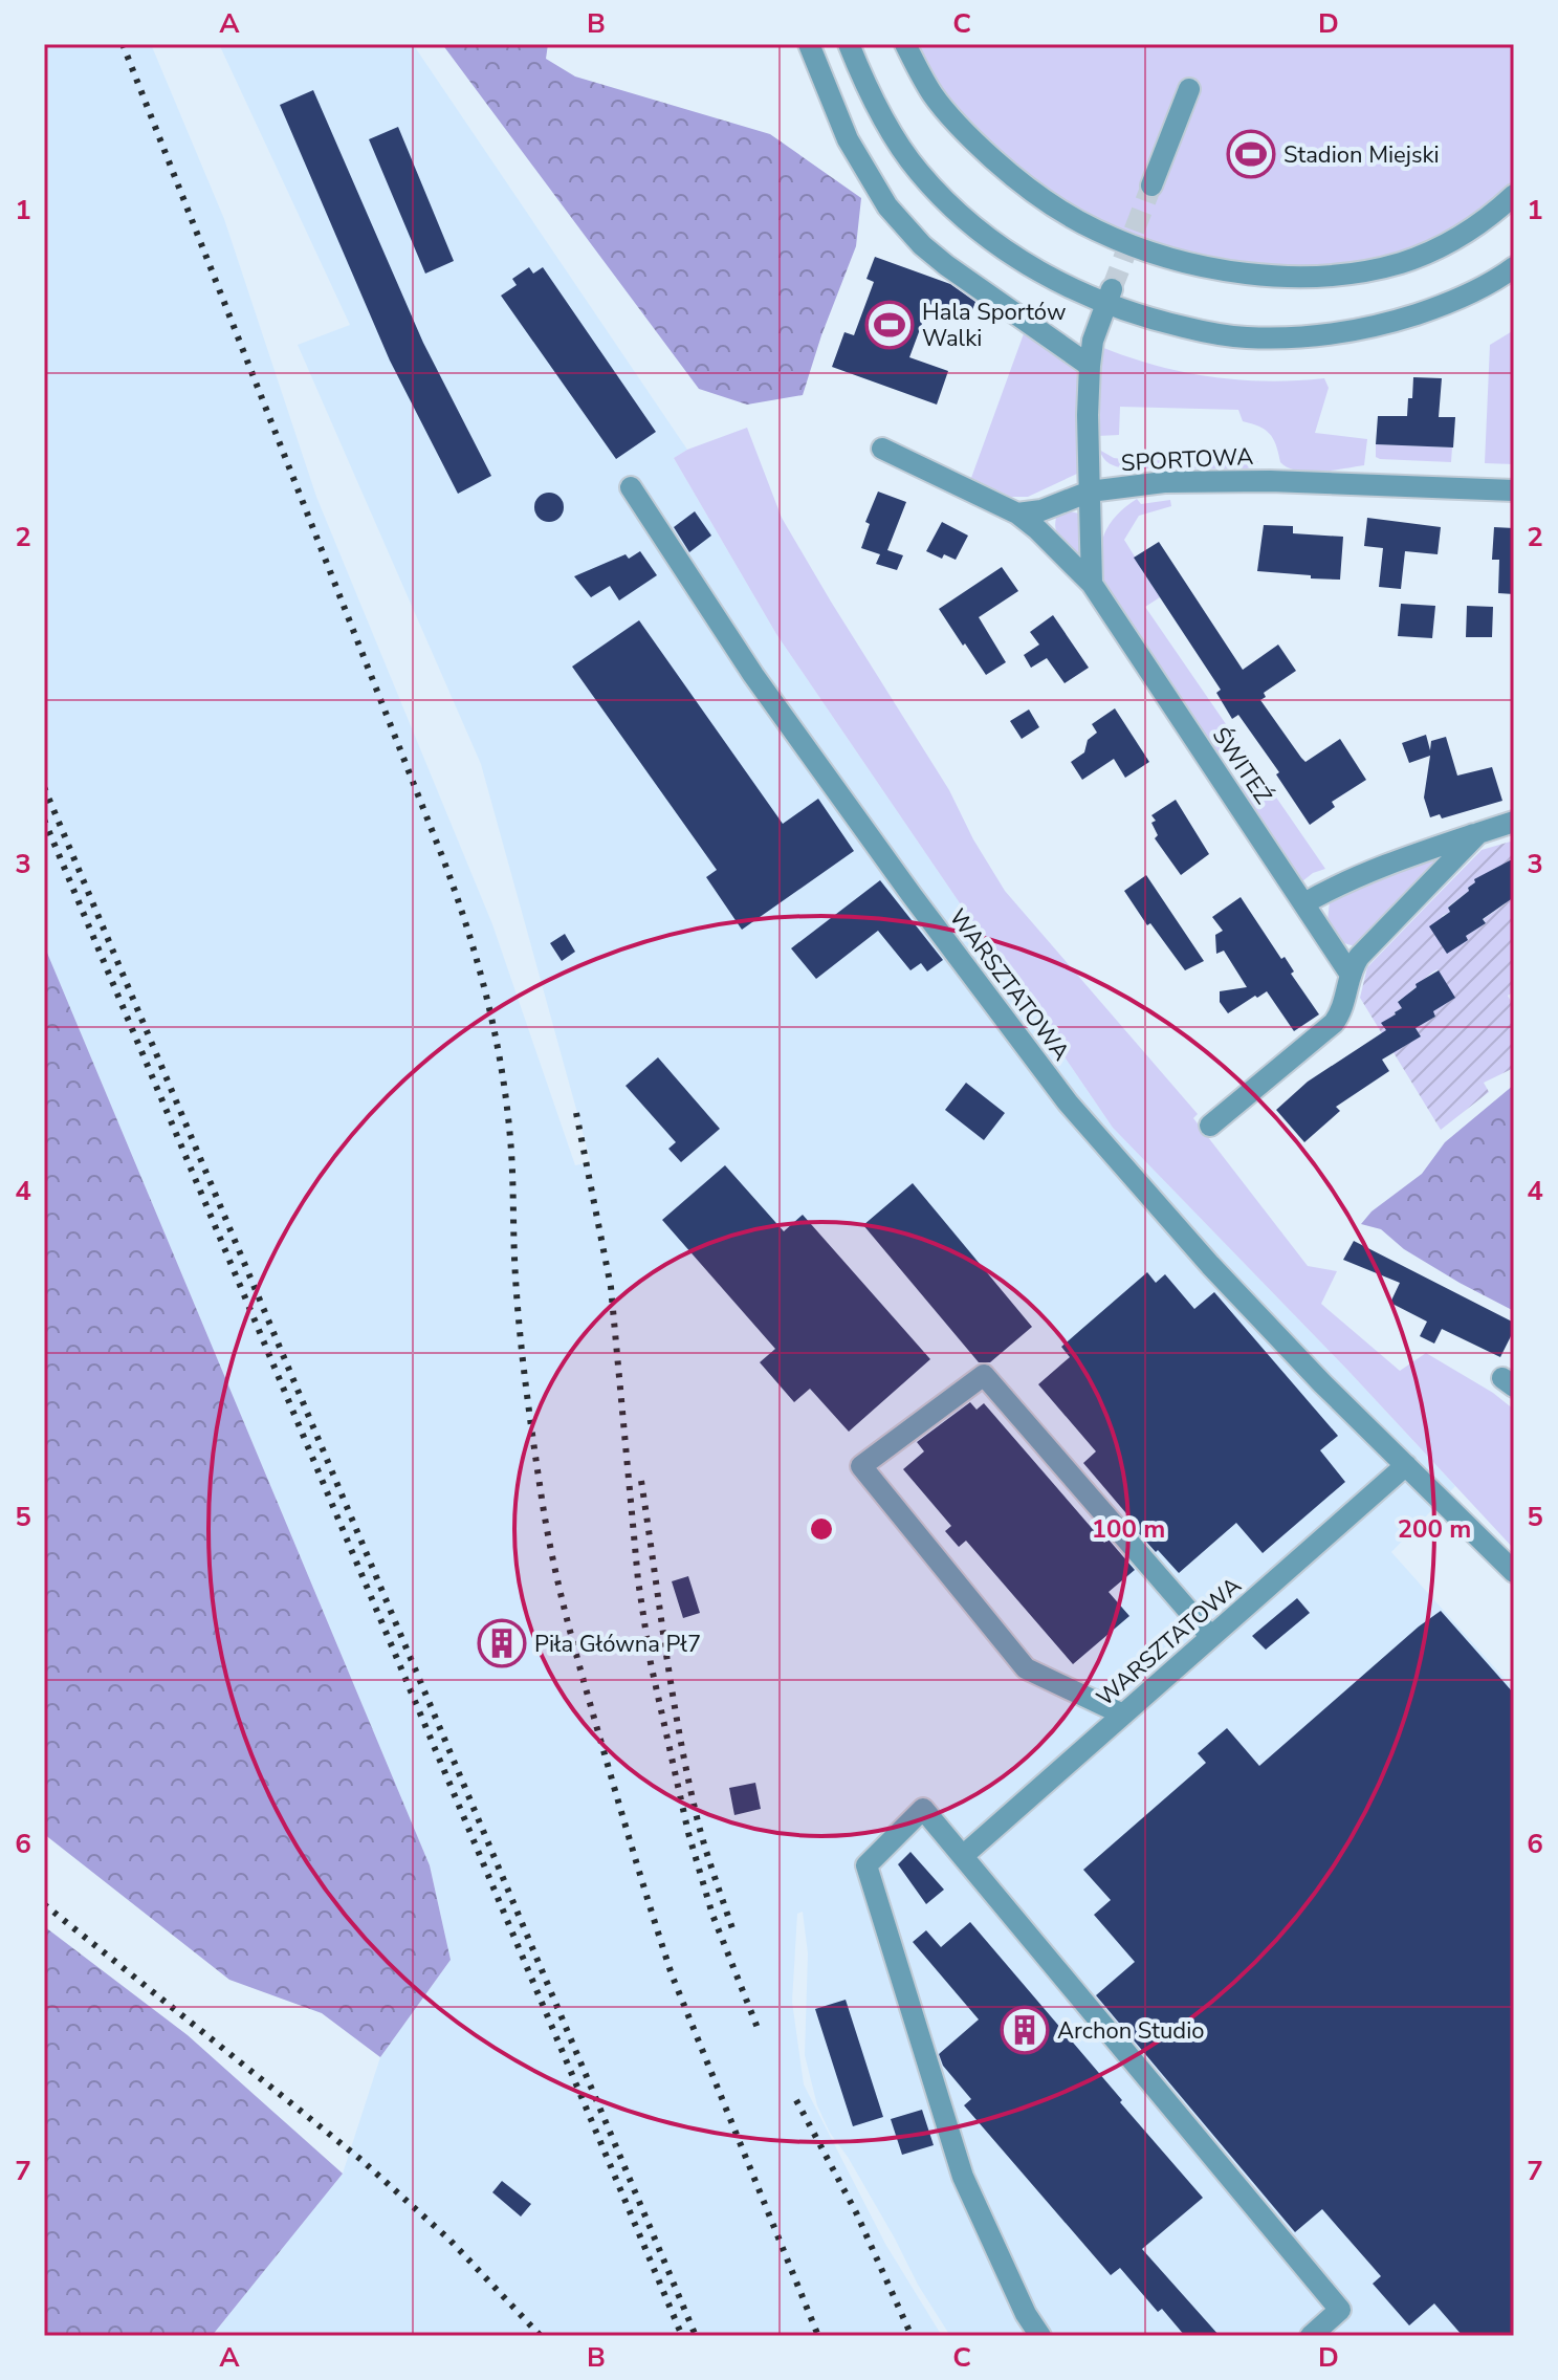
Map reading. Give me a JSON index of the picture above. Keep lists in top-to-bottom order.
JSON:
{
  "streets": {
    "street": ["SPORTOWA", "ŚWITEŹ", "WARSZTATOWA"]
  },
  "crossings": [
    ["SPORTOWA", "ŚWITEŹ"]
  ],
  "places": {
    "sports": ["Stadion Miejski", "Hala Sportów Walki"],
    "building": ["Piła Główna Pł7", "Archon Studio"]
  },
  "grid": {
    "columns": [
      "A",
      "B",
      "C",
      "D"
    ],
    "rows": [
      "1",
      "2",
      "3",
      "4",
      "5",
      "6",
      "7"
    ]
  },
  "rings": ["100 m", "200 m"]
}
